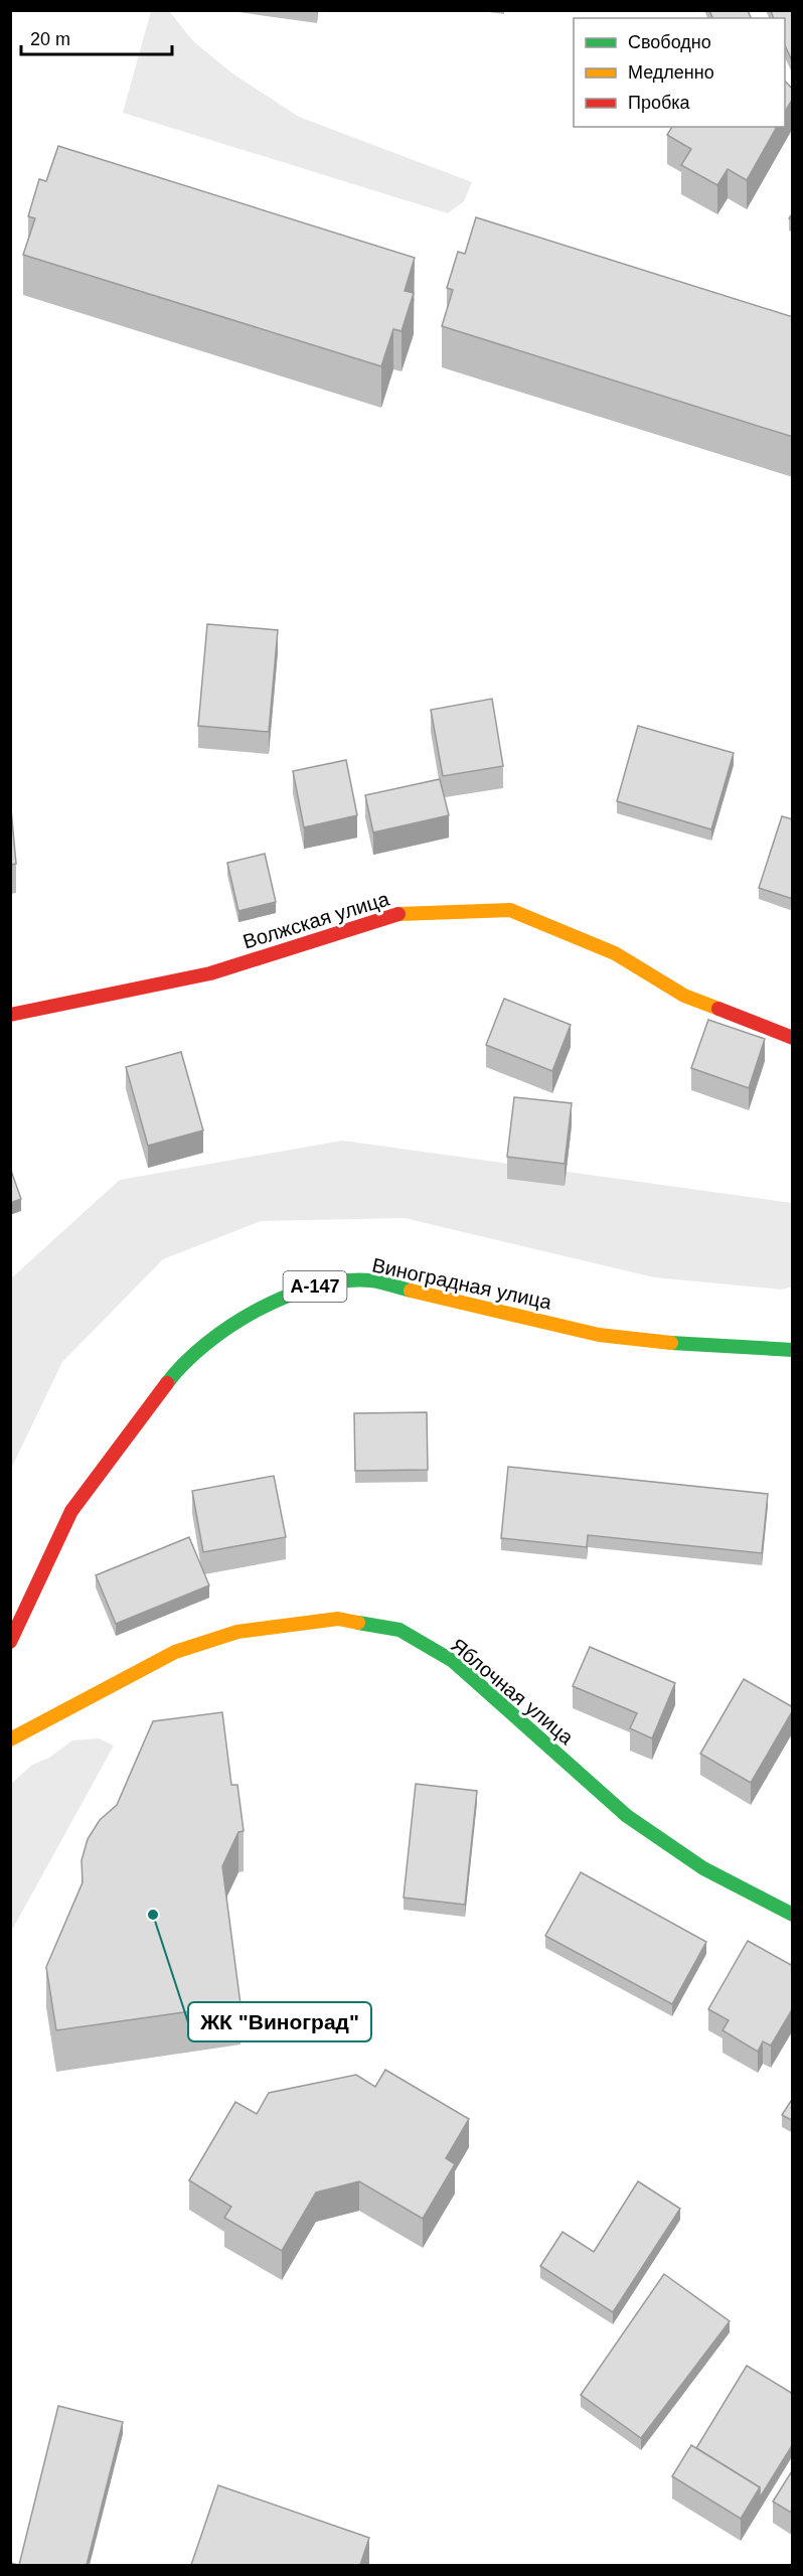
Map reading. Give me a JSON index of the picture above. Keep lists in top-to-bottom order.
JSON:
{
  "streets": {
    "street": [
      "Волжская улица",
      "Виноградная улица",
      "А-147",
      "Яблочная улица"
    ]
  },
  "places": ["ЖК \"Виноград\""],
  "legend": ["Свободно", "Медленно", "Пробка"],
  "scale_bar": "20 m"
}
